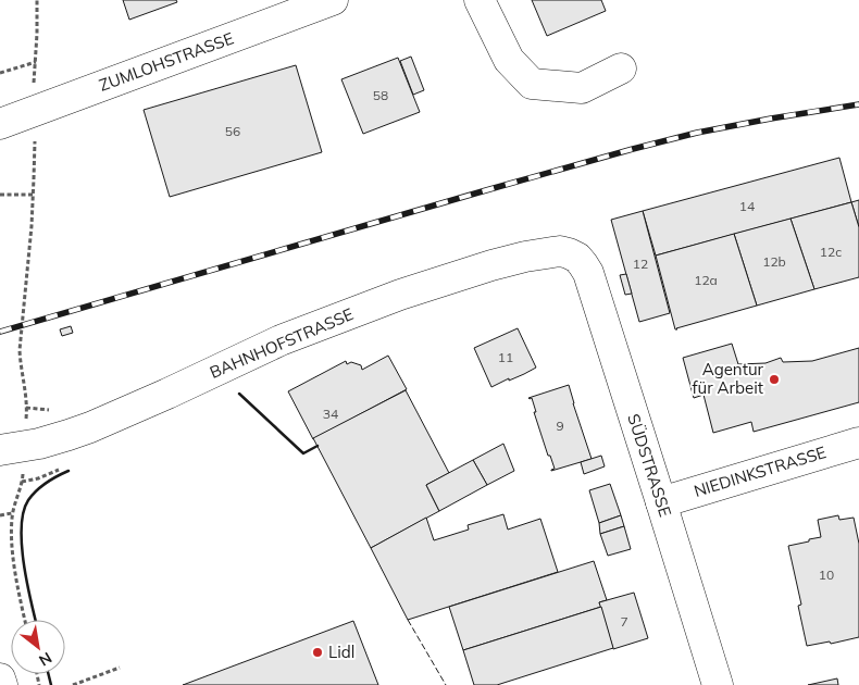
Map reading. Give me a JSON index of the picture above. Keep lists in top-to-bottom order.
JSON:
{
  "streets": {
    "street": [
      "ZUMLOHSTRASSE",
      "BAHNHOFSTRASSE",
      "SÜDSTRASSE",
      "NIEDINKSTRASSE"
    ]
  },
  "crossings": [
    ["BAHNHOFSTRASSE", "SÜDSTRASSE"],
    ["SÜDSTRASSE", "NIEDINKSTRASSE"]
  ],
  "places": ["Agentur für Arbeit", "Lidl"],
  "house_numbers": [
    "58",
    "56",
    "14",
    "12c",
    "12b",
    "12",
    "12a",
    "11",
    "34",
    "9",
    "10",
    "7"
  ],
  "north": "bottom right"
}
